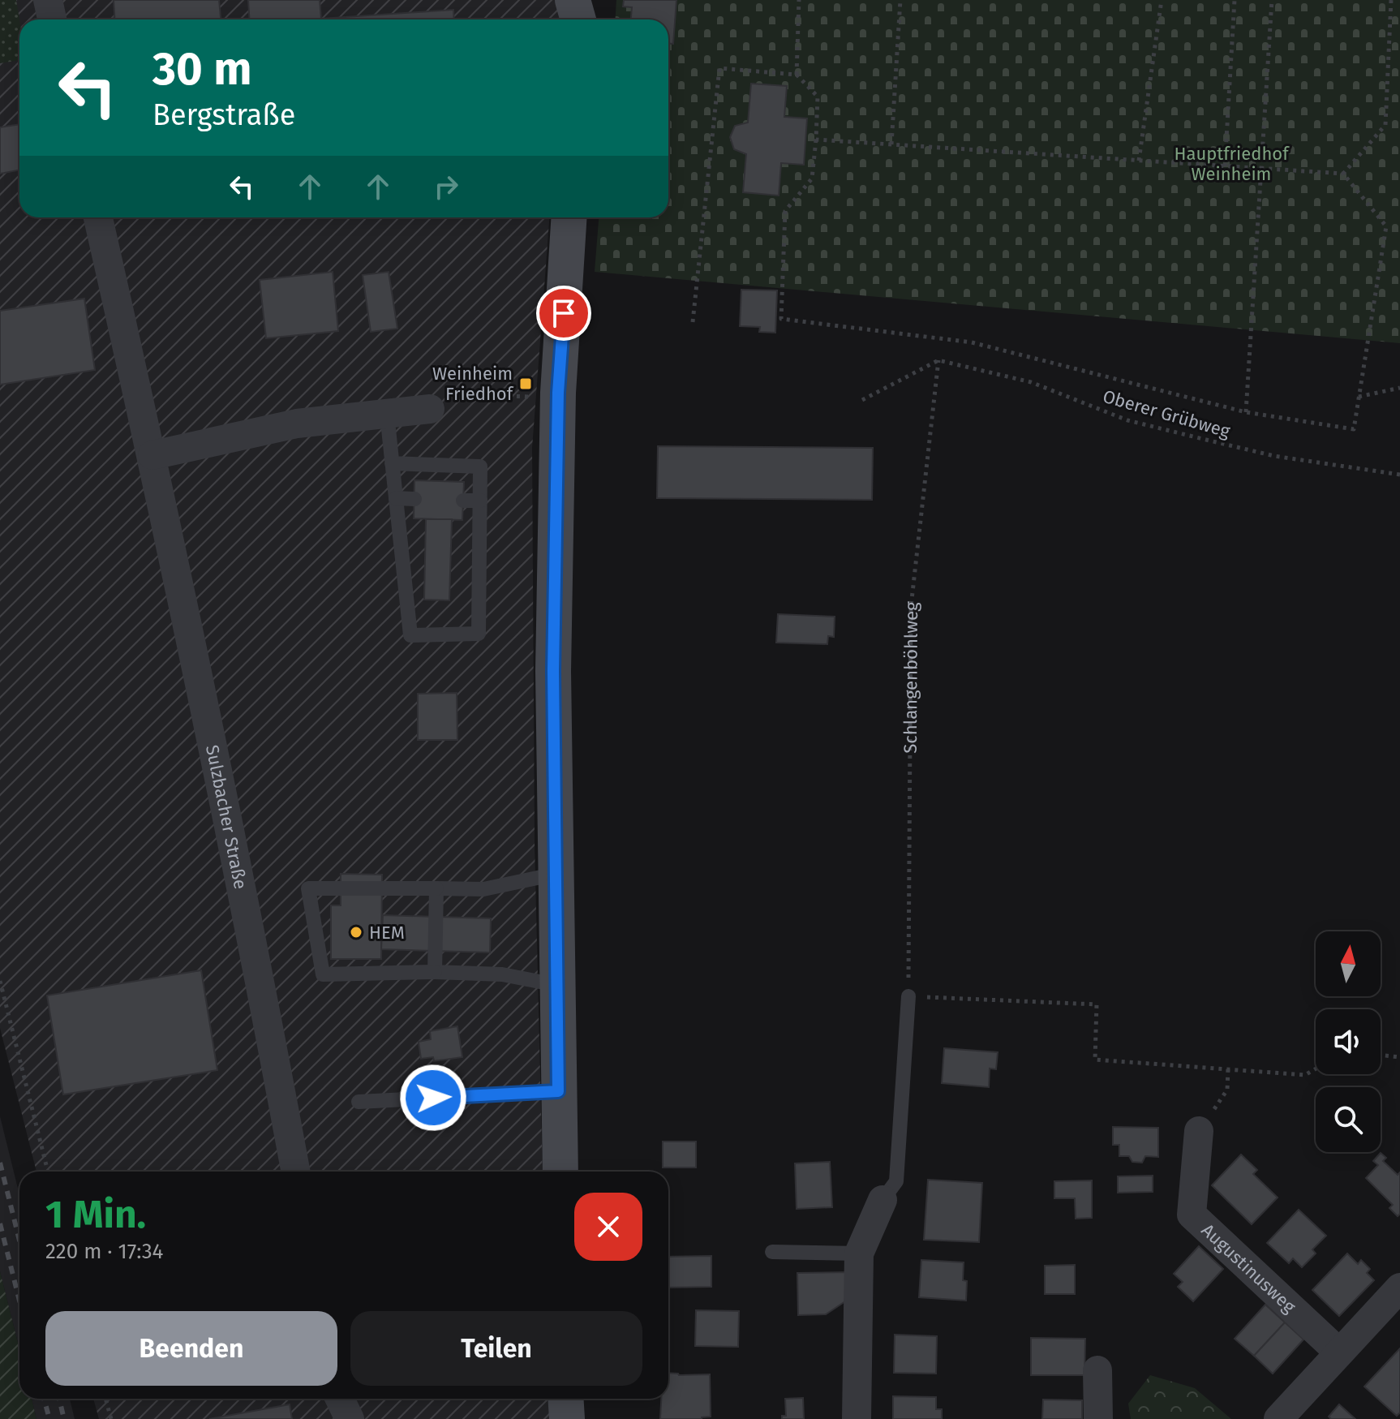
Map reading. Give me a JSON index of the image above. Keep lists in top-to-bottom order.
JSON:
{
  "streets": {
    "street": ["Sulzbacher Straße", "Augustinusweg"],
    "path": ["Oberer Grübweg", "Schlangenböhlweg"]
  },
  "crossings": [
    ["Oberer Grübweg", "Schlangenböhlweg"]
  ],
  "parks": ["Hauptfriedhof Weinheim"],
  "places": {
    "transit": ["Weinheim Friedhof"],
    "other": ["HEM"]
  },
  "north": "top",
  "page": {
    "turn": ["30 m", "Bergstraße"],
    "heading": ["1 Min.", "220 m · 17:34"],
    "buttons": ["Beenden", "Teilen"]
  }
}
